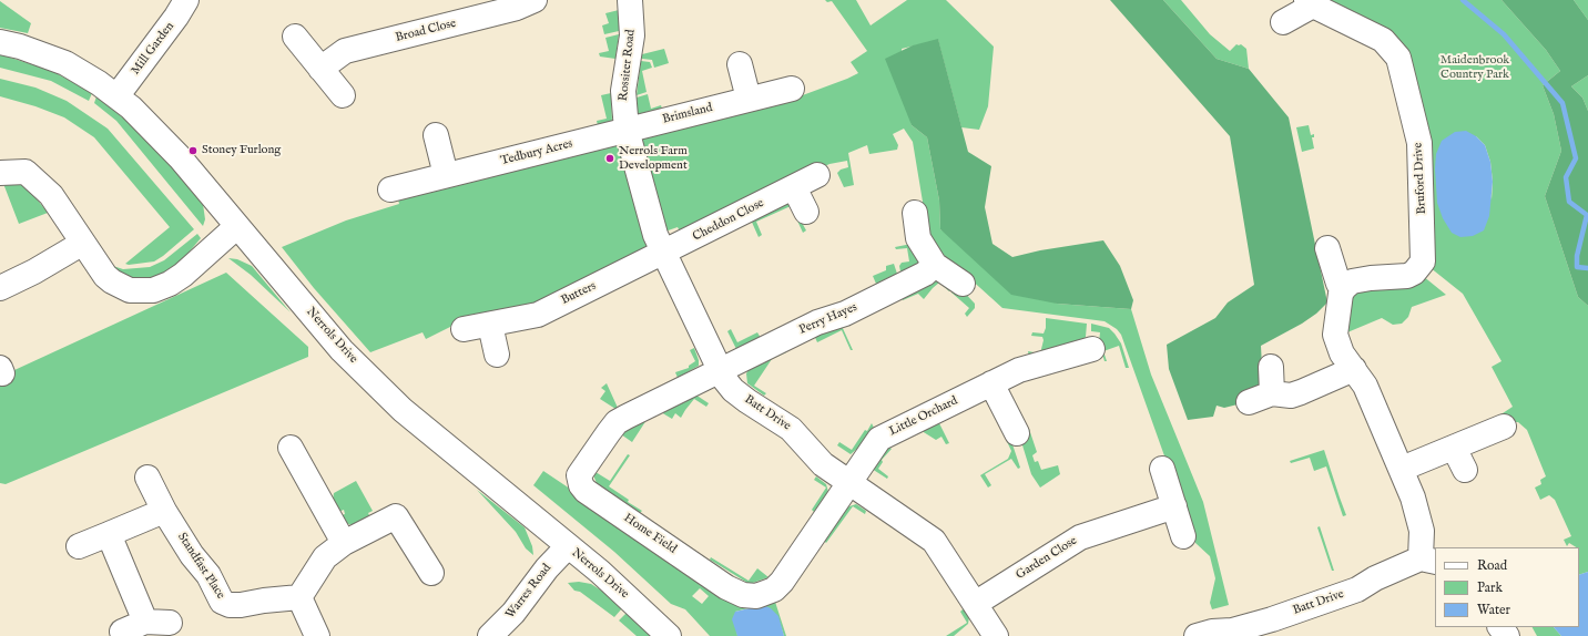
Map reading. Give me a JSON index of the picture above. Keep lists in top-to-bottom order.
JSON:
{
  "streets": {
    "street": [
      "Broad Close",
      "Mill Garden",
      "Rossiter Road",
      "Brimsland",
      "Tedbury Acres",
      "Bruford Drive",
      "Cheddon Close",
      "Butters",
      "Perry Hayes",
      "Nerrols Drive",
      "Batt Drive",
      "Little Orchard",
      "Home Field",
      "Garden Close",
      "Standfast Place",
      "Warres Road"
    ]
  },
  "crossings": [
    ["Mill Garden", "Nerrols Drive"],
    ["Rossiter Road", "Brimsland"],
    ["Rossiter Road", "Tedbury Acres"],
    ["Rossiter Road", "Batt Drive"],
    ["Brimsland", "Tedbury Acres"],
    ["Brimsland", "Batt Drive"],
    ["Tedbury Acres", "Batt Drive"],
    ["Cheddon Close", "Butters"],
    ["Cheddon Close", "Batt Drive"],
    ["Butters", "Batt Drive"],
    ["Perry Hayes", "Batt Drive"],
    ["Perry Hayes", "Home Field"],
    ["Nerrols Drive", "Warres Road"],
    ["Batt Drive", "Little Orchard"],
    ["Batt Drive", "Home Field"],
    ["Batt Drive", "Garden Close"],
    ["Little Orchard", "Home Field"]
  ],
  "parks": ["Maidenbrook Country Park"],
  "places": ["Stoney Furlong", "Nerrols Farm Development"],
  "legend": ["Road", "Park", "Water"]
}
